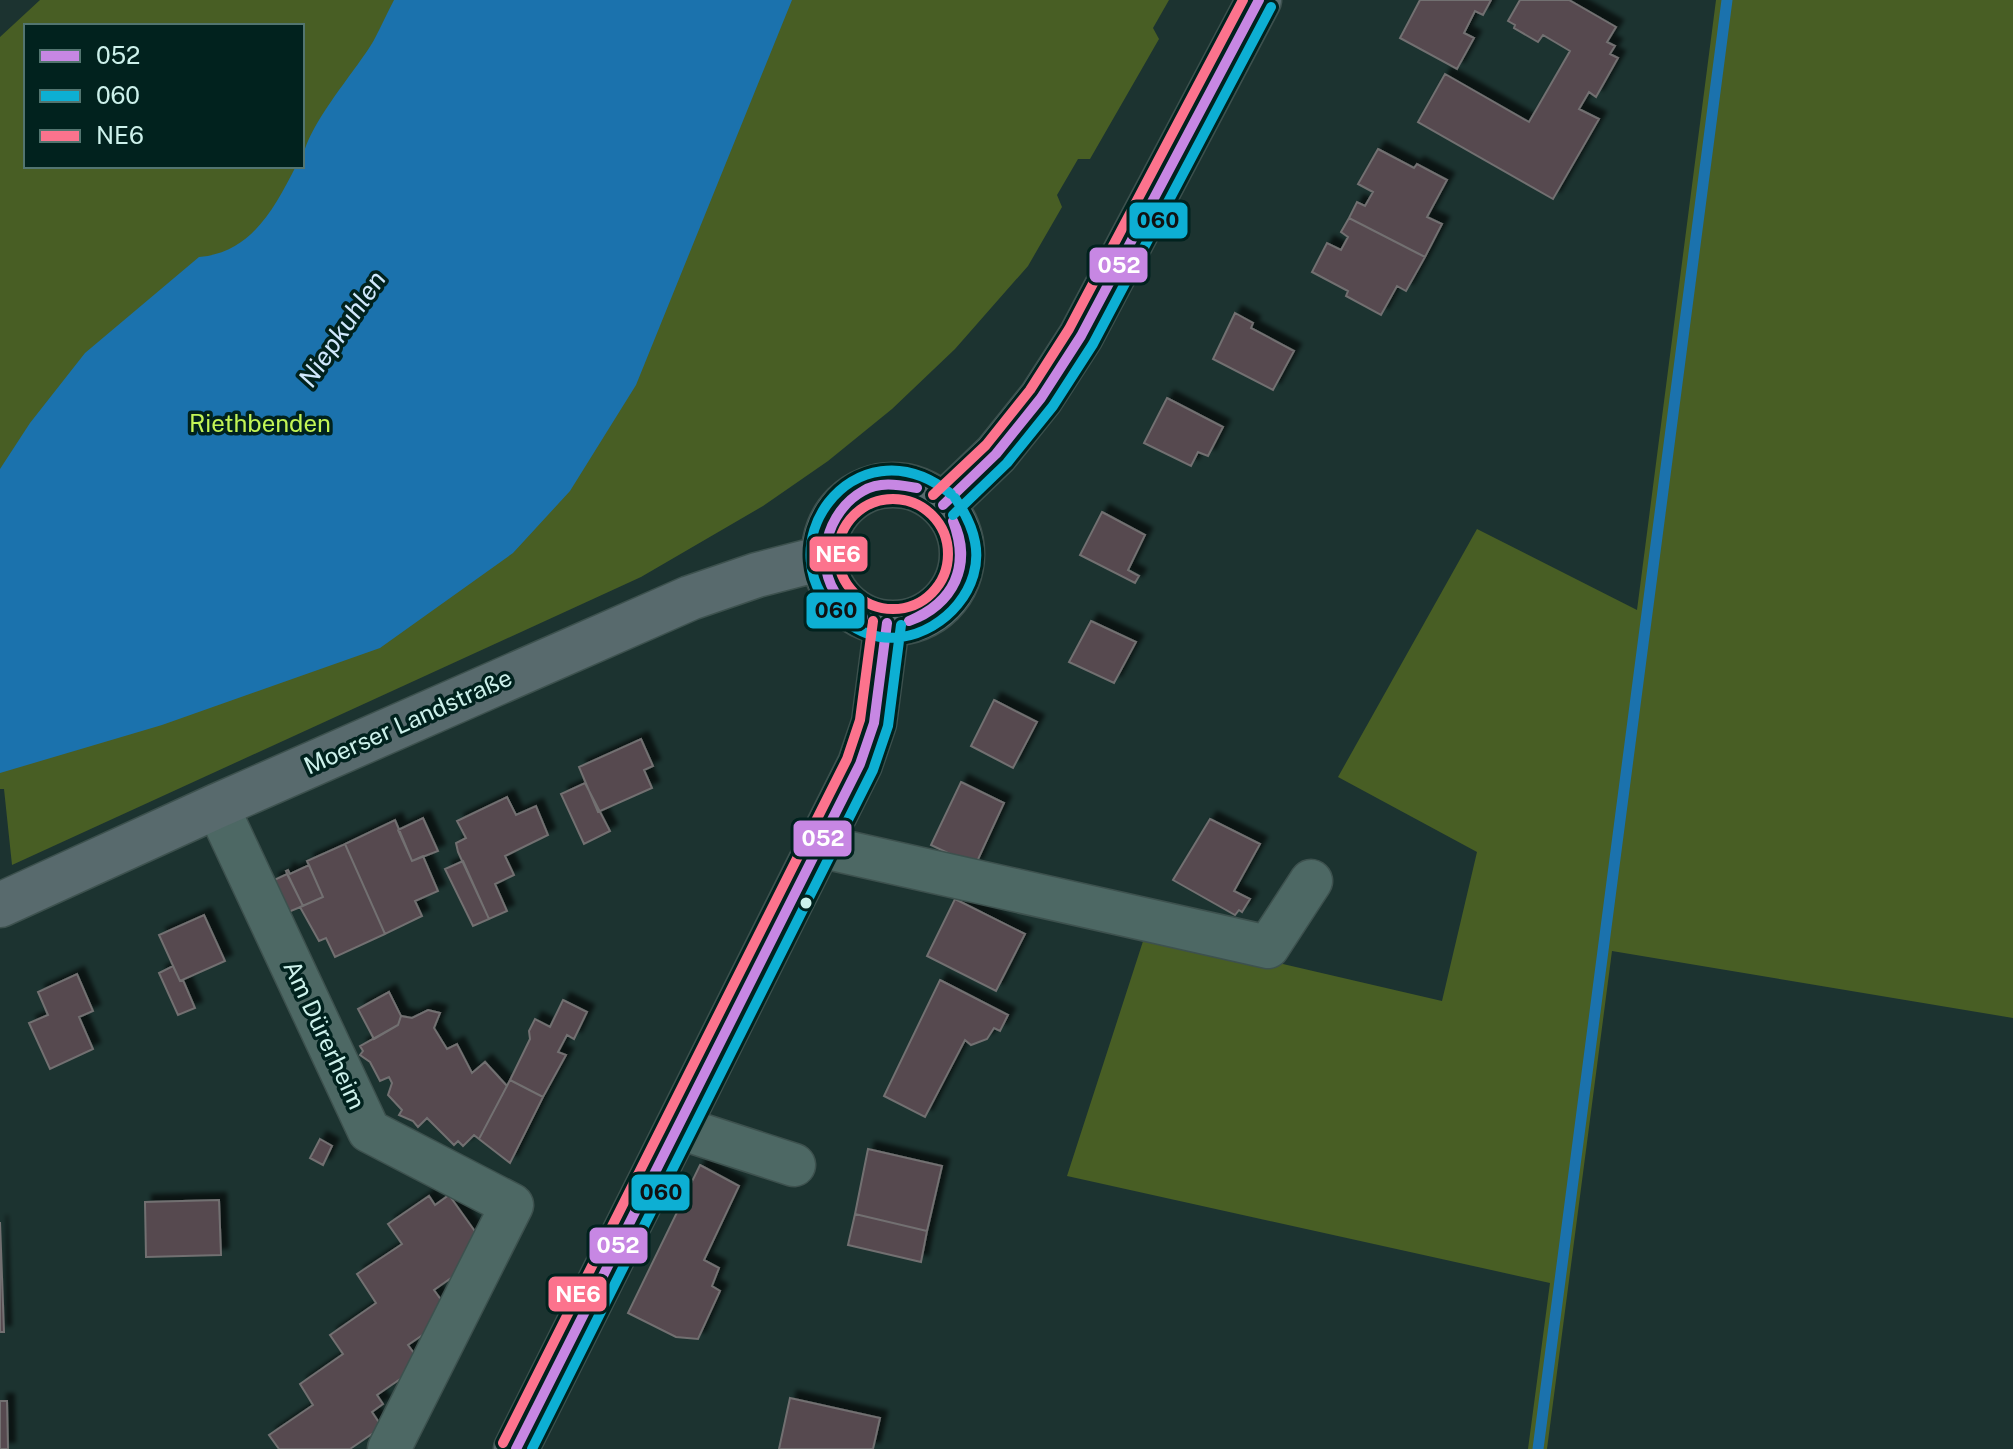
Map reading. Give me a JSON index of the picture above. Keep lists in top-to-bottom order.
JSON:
{
  "streets": {
    "main road": ["Moerser Landstraße"],
    "street": ["Am Dürerheim"]
  },
  "crossings": [
    ["Moerser Landstraße", "Am Dürerheim"]
  ],
  "water": ["Niepkuhlen"],
  "parks": ["Riethbenden"],
  "lines": ["transit line 052", "transit line NE6", "transit line 060"],
  "legend": ["052", "060", "NE6"]
}
